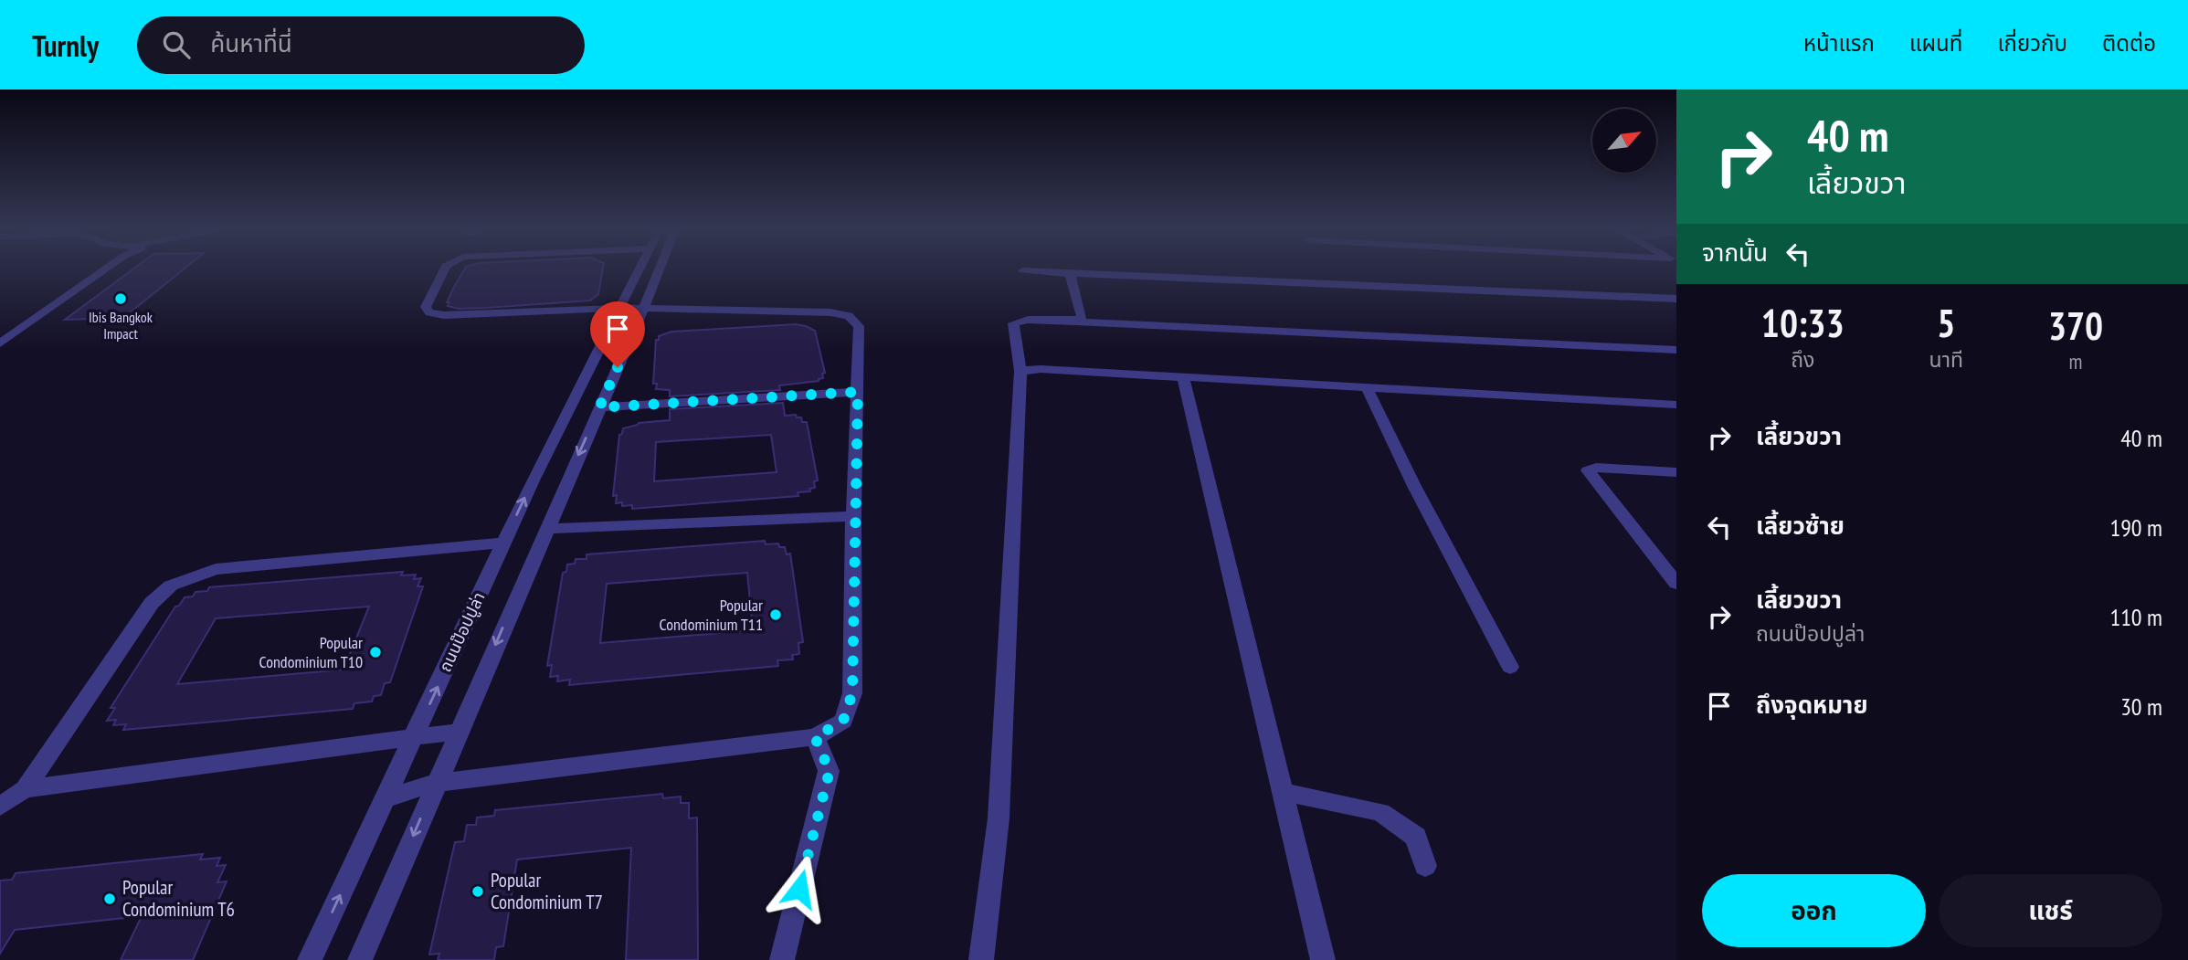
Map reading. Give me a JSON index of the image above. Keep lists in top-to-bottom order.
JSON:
{
  "streets": {
    "street": ["ถนนป๊อปปูล่า"]
  },
  "places": [
    "Ibis Bangkok Impact",
    "Popular Condominium T11",
    "Popular Condominium T10",
    "Popular Condominium T7",
    "Popular Condominium T6"
  ],
  "north": "top right",
  "page": {
    "header": "Turnly",
    "search": "ค้นหาที่นี่",
    "nav": [
      "หน้าแรก",
      "แผนที่",
      "เกี่ยวกับ",
      "ติดต่อ"
    ],
    "turn": ["40 m", "เลี้ยวขวา"],
    "then": "จากนั้น",
    "eta": [
      "10:33",
      "ถึง",
      "5",
      "นาที",
      "370",
      "m"
    ],
    "list": [
      {
        "name": "เลี้ยวขวา",
        "value": "40 m"
      },
      {
        "name": "เลี้ยวซ้าย",
        "value": "190 m"
      },
      {
        "name": "เลี้ยวขวา",
        "note": "ถนนป๊อปปูล่า",
        "value": "110 m"
      },
      {
        "name": "ถึงจุดหมาย",
        "value": "30 m"
      }
    ],
    "buttons": ["ออก", "แชร์"]
  }
}
